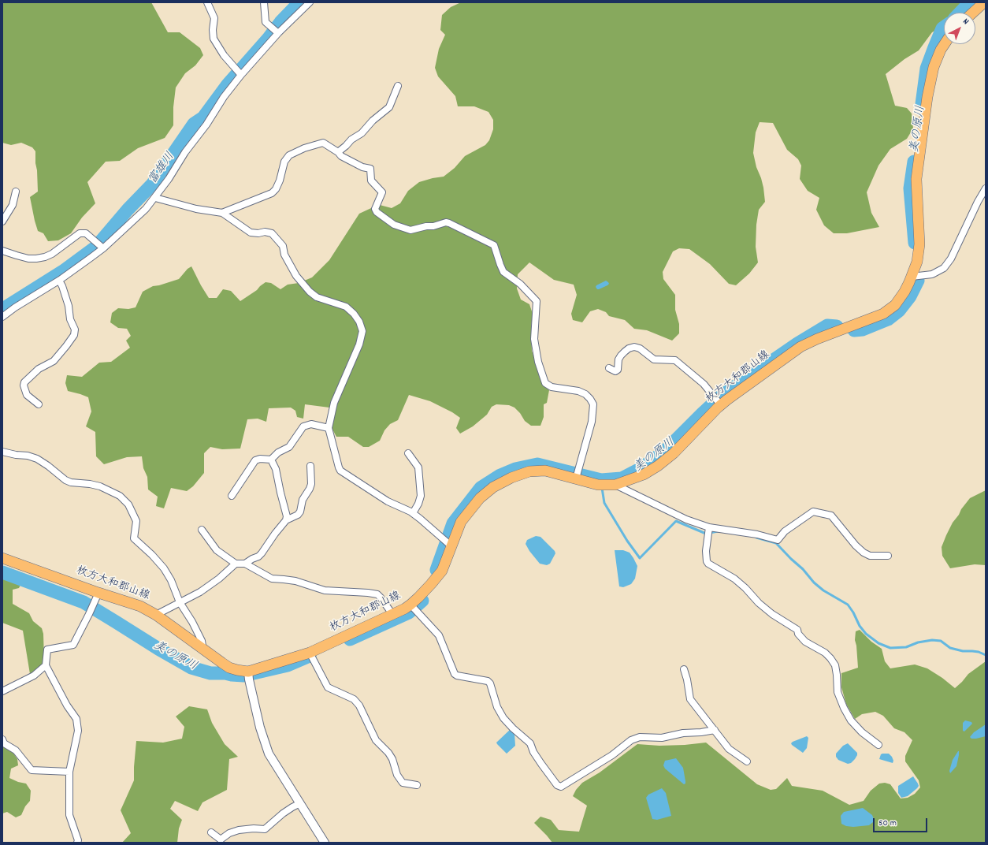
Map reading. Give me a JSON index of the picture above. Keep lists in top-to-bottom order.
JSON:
{
  "streets": {
    "main road": ["枚方大和郡山線"]
  },
  "water": ["美の原川", "富雄川"],
  "scale_bar": "50 m",
  "north": "top right"
}
